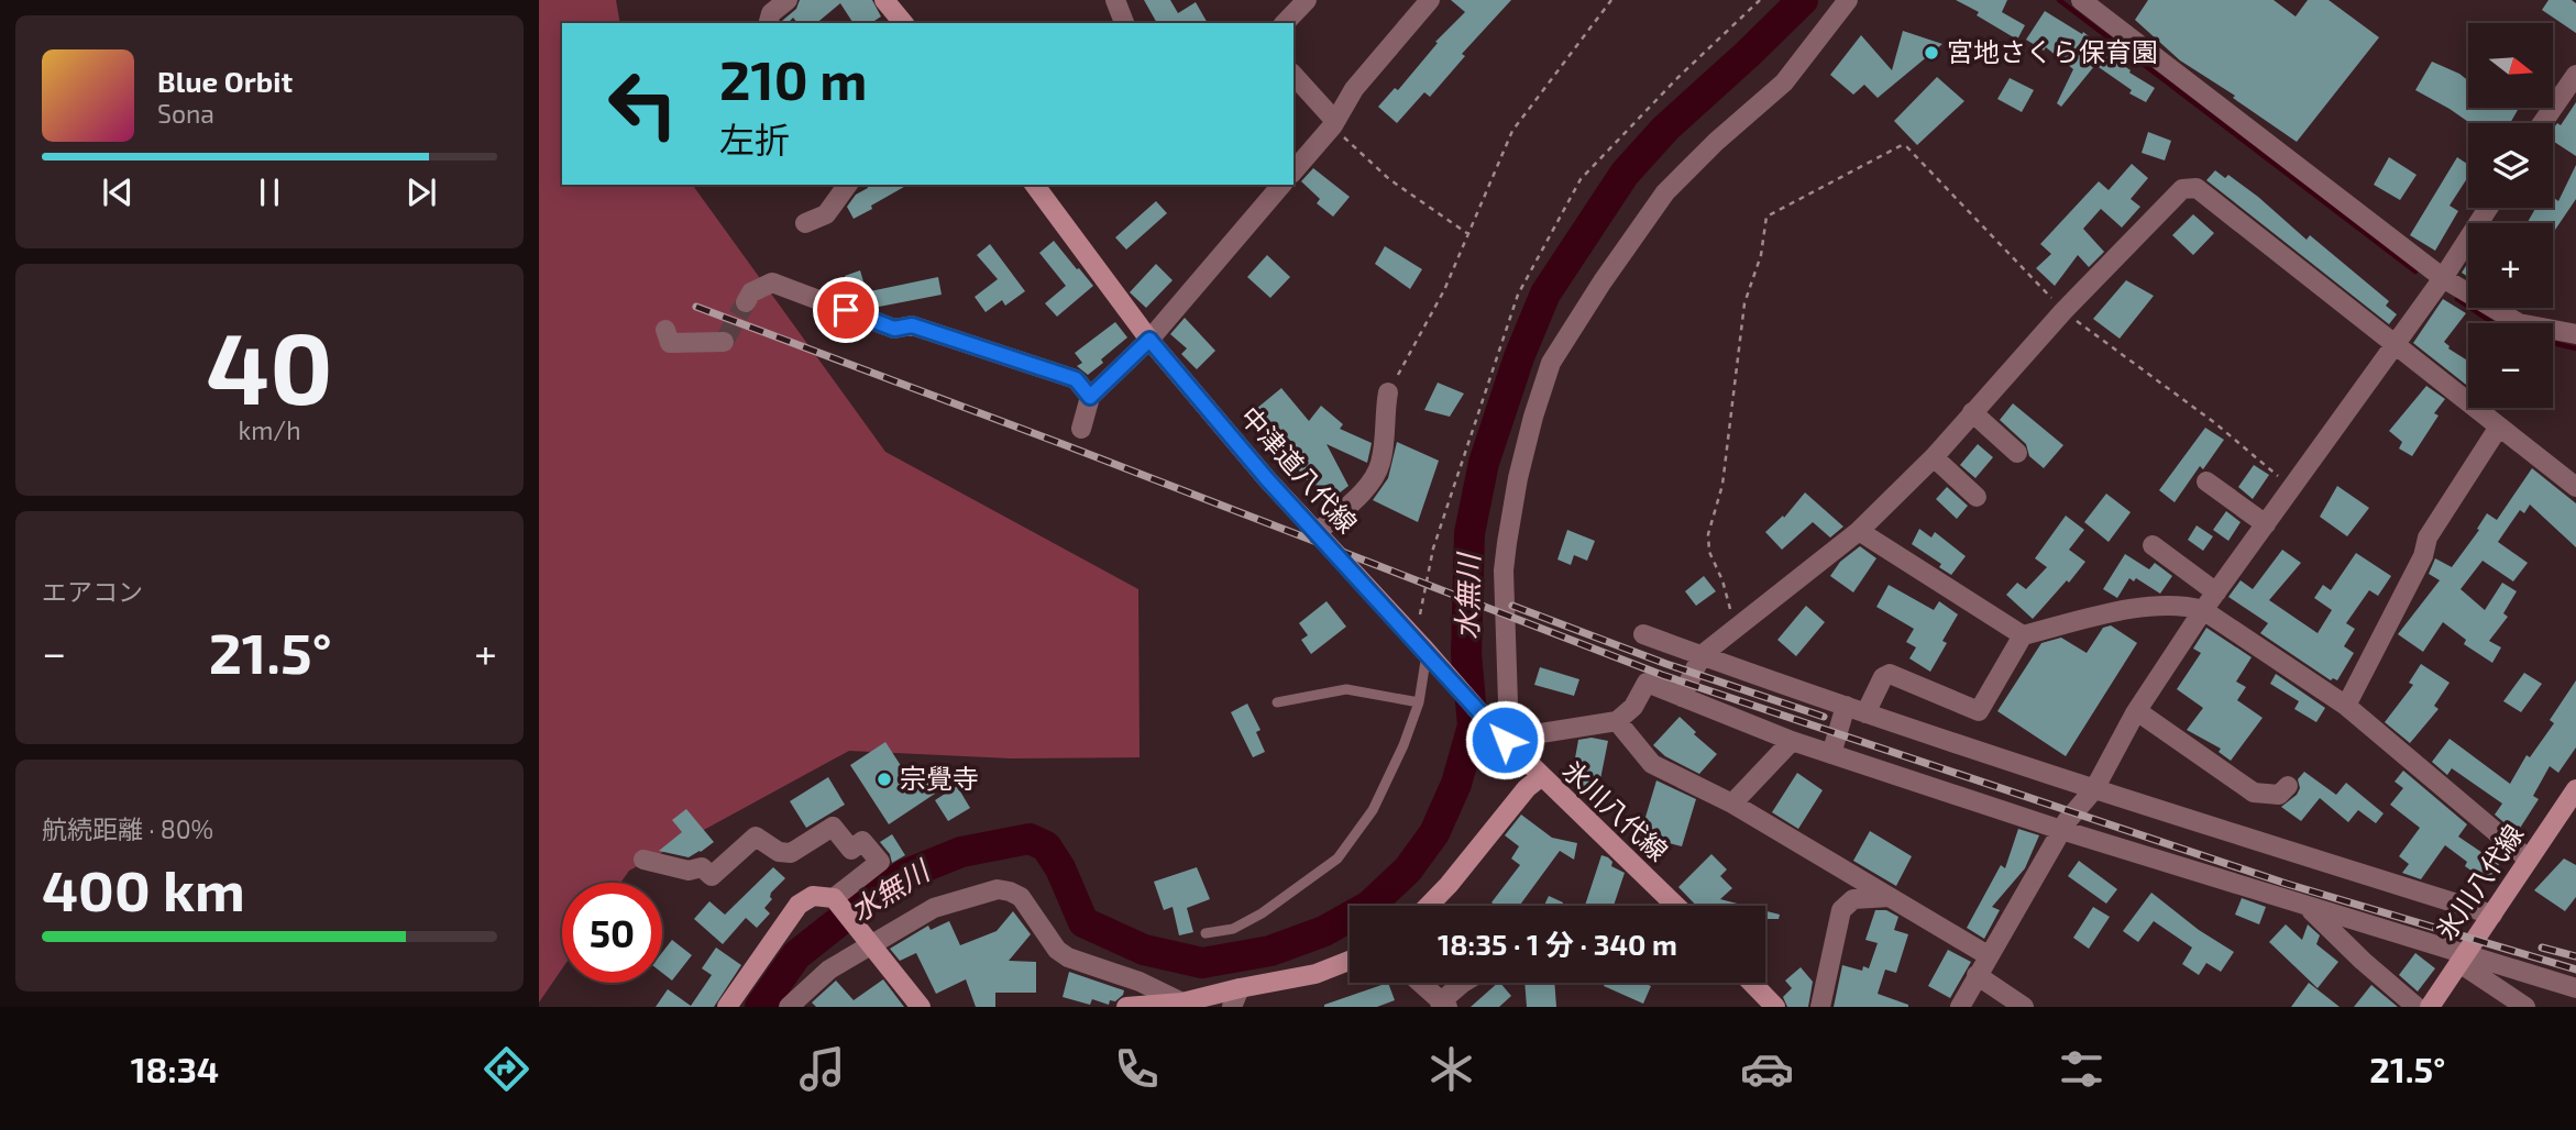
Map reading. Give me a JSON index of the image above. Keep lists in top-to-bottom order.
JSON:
{
  "streets": {
    "main road": ["中津道八代線", "氷川八代線"]
  },
  "crossings": [
    ["中津道八代線", "氷川八代線"]
  ],
  "water": ["水無川"],
  "places": ["宮地さくら保育園", "宗覺寺"],
  "north": "right",
  "page": {
    "map_buttons": ["+", "−"],
    "turn": ["210 m", "左折"],
    "song": ["Blue Orbit", "Sona"],
    "tile": [
      ["40", "km/h"],
      "エアコン",
      ["航続距離 · 80%", "400 km"]
    ],
    "heat": ["−", "21.5°", "+"],
    "limit": "50",
    "trip": "18:35 · 1 分 · 340 m",
    "tabs": ["18:34", "21.5°"]
  }
}
